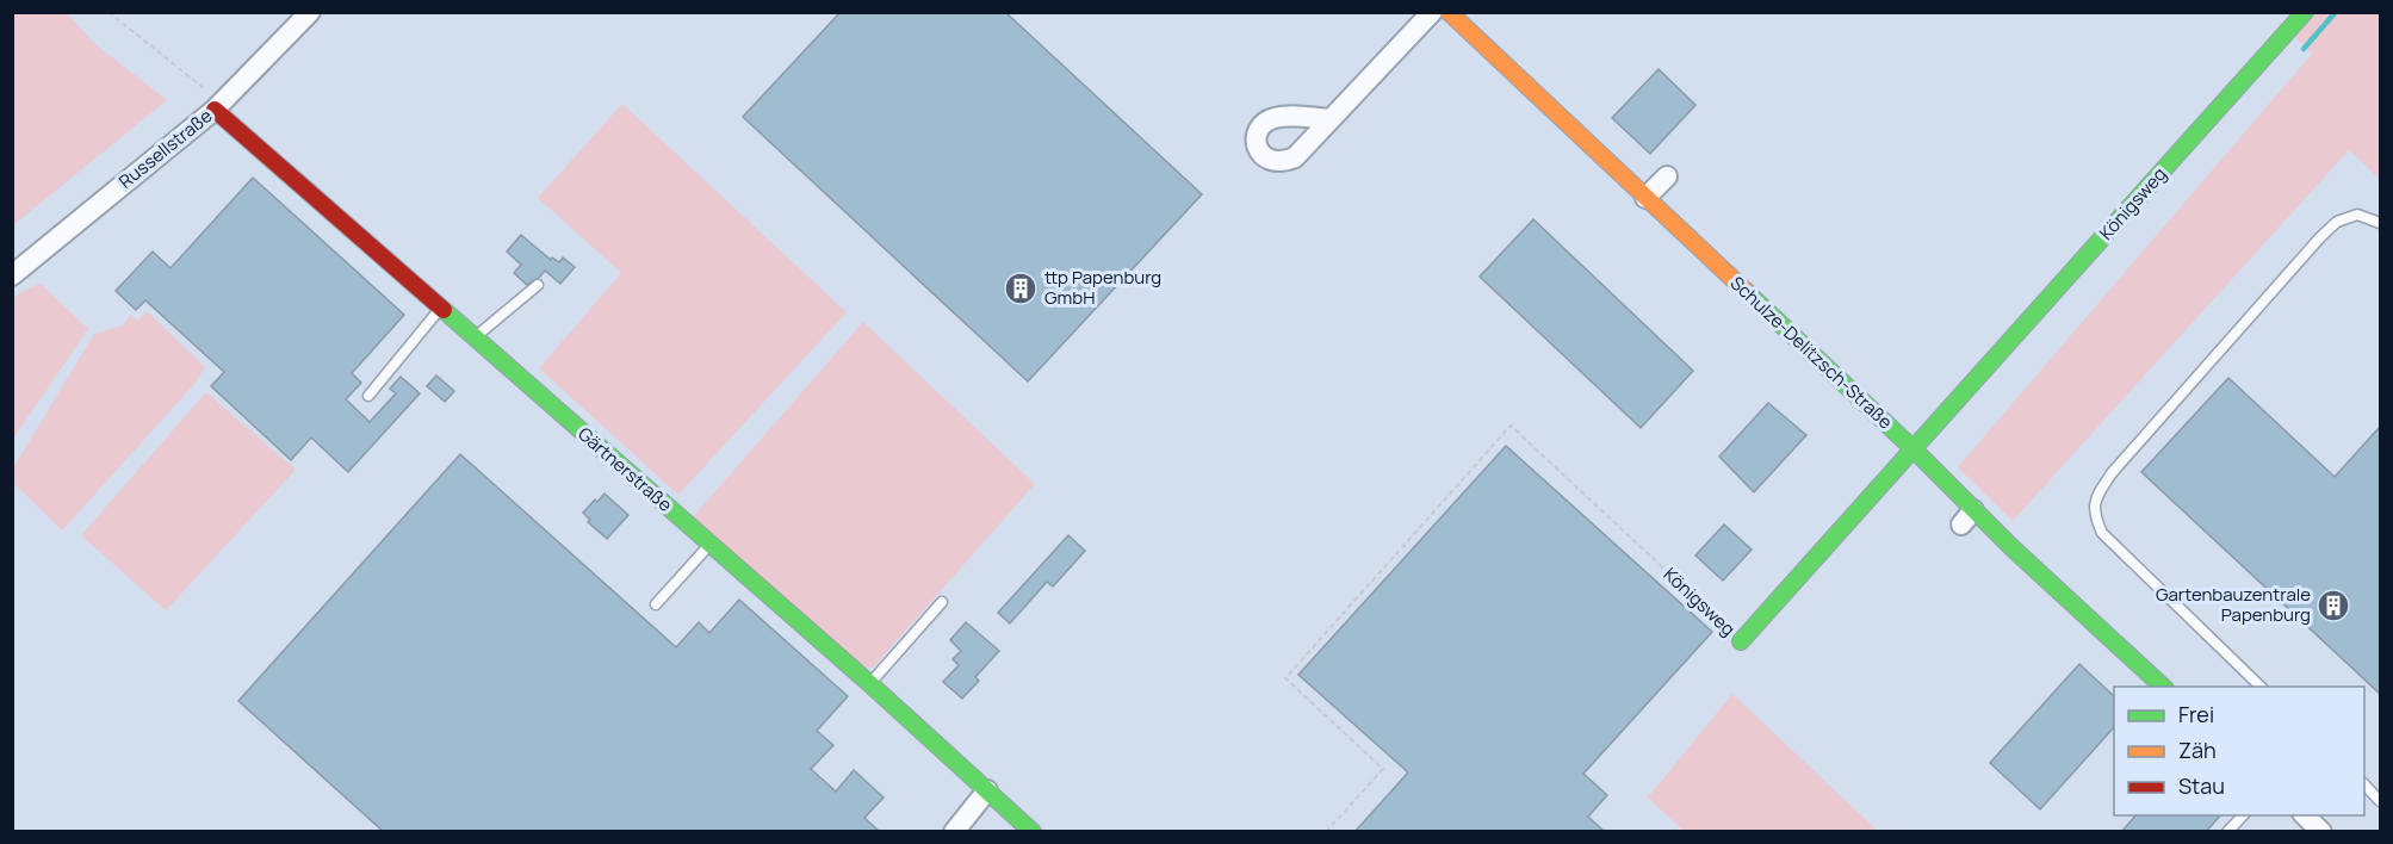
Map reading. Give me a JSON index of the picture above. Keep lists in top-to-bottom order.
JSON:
{
  "streets": {
    "street": [
      "Russellstraße",
      "Königsweg",
      "Schulze-Delitzsch-Straße",
      "Gärtnerstraße"
    ]
  },
  "crossings": [
    ["Russellstraße", "Gärtnerstraße"],
    ["Königsweg", "Schulze-Delitzsch-Straße"]
  ],
  "places": {
    "building": ["ttp Papenburg GmbH", "Gartenbauzentrale Papenburg"]
  },
  "legend": ["Frei", "Zäh", "Stau"]
}
